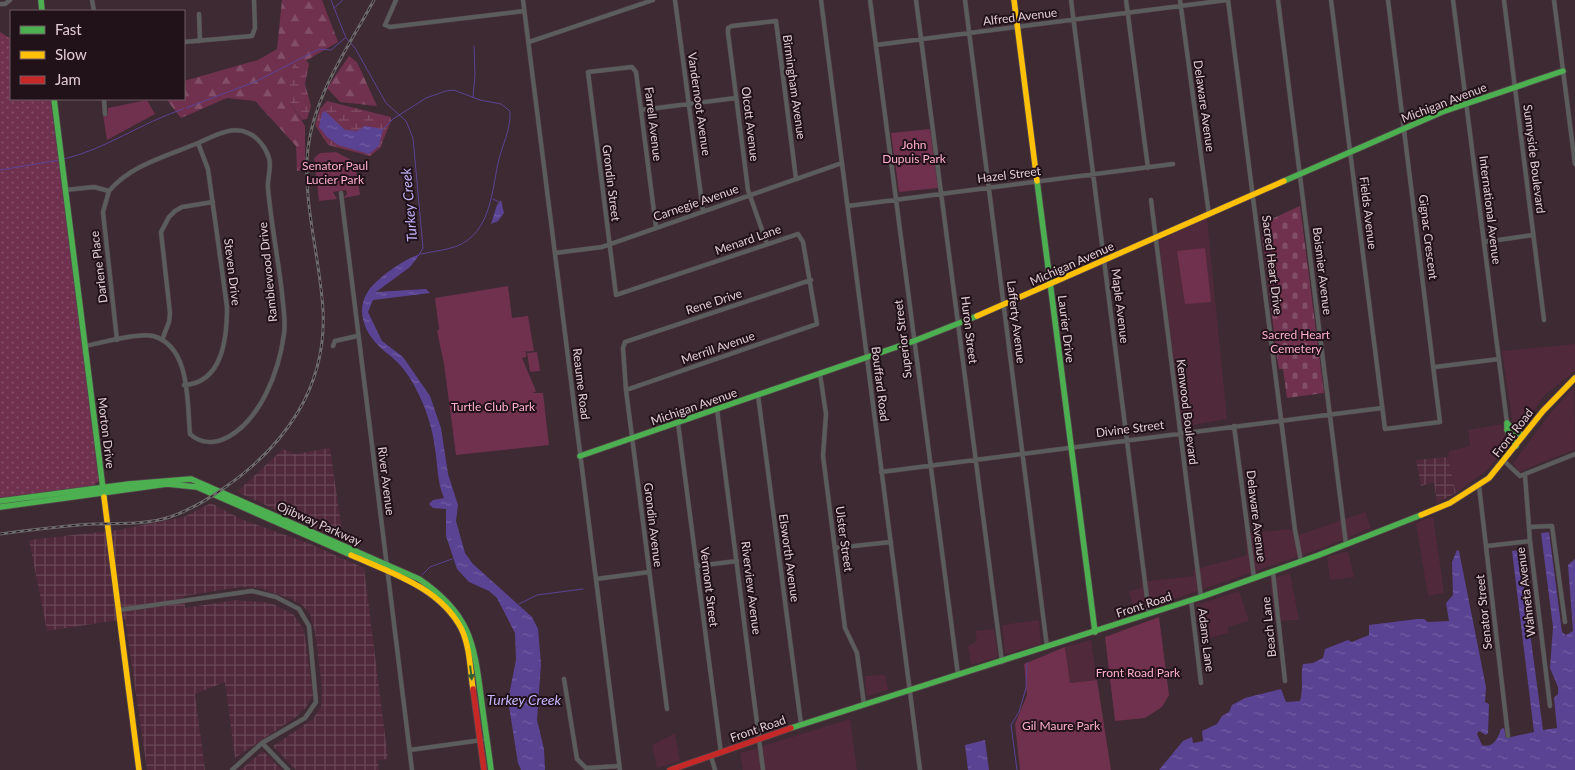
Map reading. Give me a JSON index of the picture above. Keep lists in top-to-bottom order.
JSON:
{
  "streets": {
    "street": [
      "Alfred Avenue",
      "Birmingham Avenue",
      "Michigan Avenue",
      "Vandernoot Avenue",
      "Delaware Avenue",
      "Farrell Avenue",
      "Olcott Avenue",
      "Sunnyside Boulevard",
      "Hazel Street",
      "Grondin Street",
      "Carnegie Avenue",
      "International Avenue",
      "Fields Avenue",
      "Gignac Crescent",
      "Menard Lane",
      "Sacred Heart Drive",
      "Darlene Place",
      "Boismier Avenue",
      "Steven Drive",
      "Ramblewood Drive",
      "Rene Drive",
      "Maple Avenue",
      "Lafferty Avenue",
      "Laurier Drive",
      "Huron Street",
      "Superior Street",
      "Merrill Avenue",
      "Reaume Road",
      "Bouffard Road",
      "Kenwood Boulevard",
      "Divine Street",
      "Morton Drive",
      "Front Road",
      "River Avenue",
      "Ojibway Parkway",
      "Grondin Avenue",
      "Ulster Street",
      "Elsworth Avenue",
      "Vermont Street",
      "Riverview Avenue",
      "Wahneta Avenue",
      "Senator Street",
      "Beach Lane",
      "Adams Lane"
    ]
  },
  "crossings": [
    ["Alfred Avenue", "Delaware Avenue"],
    ["Alfred Avenue", "Sacred Heart Drive"],
    ["Alfred Avenue", "Maple Avenue"],
    ["Alfred Avenue", "Lafferty Avenue"],
    ["Alfred Avenue", "Laurier Drive"],
    ["Alfred Avenue", "Huron Street"],
    ["Alfred Avenue", "Superior Street"],
    ["Birmingham Avenue", "Olcott Avenue"],
    ["Birmingham Avenue", "Carnegie Avenue"],
    ["Michigan Avenue", "Delaware Avenue"],
    ["Michigan Avenue", "Sunnyside Boulevard"],
    ["Michigan Avenue", "International Avenue"],
    ["Michigan Avenue", "Fields Avenue"],
    ["Michigan Avenue", "Gignac Crescent"],
    ["Michigan Avenue", "Sacred Heart Drive"],
    ["Michigan Avenue", "Boismier Avenue"],
    ["Michigan Avenue", "Maple Avenue"],
    ["Michigan Avenue", "Lafferty Avenue"],
    ["Michigan Avenue", "Laurier Drive"],
    ["Michigan Avenue", "Huron Street"],
    ["Michigan Avenue", "Superior Street"],
    ["Michigan Avenue", "Reaume Road"],
    ["Michigan Avenue", "Bouffard Road"],
    ["Michigan Avenue", "Kenwood Boulevard"],
    ["Michigan Avenue", "Grondin Avenue"],
    ["Michigan Avenue", "Ulster Street"],
    ["Michigan Avenue", "Elsworth Avenue"],
    ["Michigan Avenue", "Vermont Street"],
    ["Michigan Avenue", "Riverview Avenue"],
    ["Vandernoot Avenue", "Carnegie Avenue"],
    ["Delaware Avenue", "Divine Street"],
    ["Delaware Avenue", "Front Road"],
    ["Farrell Avenue", "Grondin Street"],
    ["Farrell Avenue", "Carnegie Avenue"],
    ["Olcott Avenue", "Carnegie Avenue"],
    ["Olcott Avenue", "Menard Lane"],
    ["Hazel Street", "Maple Avenue"],
    ["Hazel Street", "Lafferty Avenue"],
    ["Hazel Street", "Laurier Drive"],
    ["Hazel Street", "Huron Street"],
    ["Hazel Street", "Superior Street"],
    ["Hazel Street", "Bouffard Road"],
    ["Grondin Street", "Carnegie Avenue"],
    ["Grondin Street", "Menard Lane"],
    ["Carnegie Avenue", "Reaume Road"],
    ["Carnegie Avenue", "Bouffard Road"],
    ["Fields Avenue", "Gignac Crescent"],
    ["Fields Avenue", "Divine Street"],
    ["Menard Lane", "Rene Drive"],
    ["Menard Lane", "Merrill Avenue"],
    ["Sacred Heart Drive", "Divine Street"],
    ["Sacred Heart Drive", "Front Road"],
    ["Darlene Place", "Ramblewood Drive"],
    ["Boismier Avenue", "Divine Street"],
    ["Boismier Avenue", "Front Road"],
    ["Steven Drive", "Ramblewood Drive"],
    ["Rene Drive", "Grondin Avenue"],
    ["Maple Avenue", "Divine Street"],
    ["Maple Avenue", "Front Road"],
    ["Lafferty Avenue", "Divine Street"],
    ["Lafferty Avenue", "Front Road"],
    ["Laurier Drive", "Divine Street"],
    ["Laurier Drive", "Front Road"],
    ["Huron Street", "Divine Street"],
    ["Huron Street", "Front Road"],
    ["Superior Street", "Divine Street"],
    ["Superior Street", "Front Road"],
    ["Merrill Avenue", "Grondin Avenue"],
    ["Bouffard Road", "Divine Street"],
    ["Bouffard Road", "Front Road"],
    ["Kenwood Boulevard", "Divine Street"],
    ["Kenwood Boulevard", "Front Road"],
    ["Morton Drive", "Ojibway Parkway"],
    ["Front Road", "Ulster Street"],
    ["Front Road", "Elsworth Avenue"],
    ["Front Road", "Vermont Street"],
    ["Front Road", "Riverview Avenue"],
    ["Front Road", "Senator Street"],
    ["Front Road", "Beach Lane"],
    ["Front Road", "Adams Lane"],
    ["River Avenue", "Ojibway Parkway"]
  ],
  "water": ["Turkey Creek"],
  "parks": [
    "John Dupuis Park",
    "Senator Paul Lucier Park",
    "Sacred Heart Cemetery",
    "Turtle Club Park",
    "Front Road Park",
    "Gil Maure Park"
  ],
  "legend": ["Fast", "Slow", "Jam"]
}
